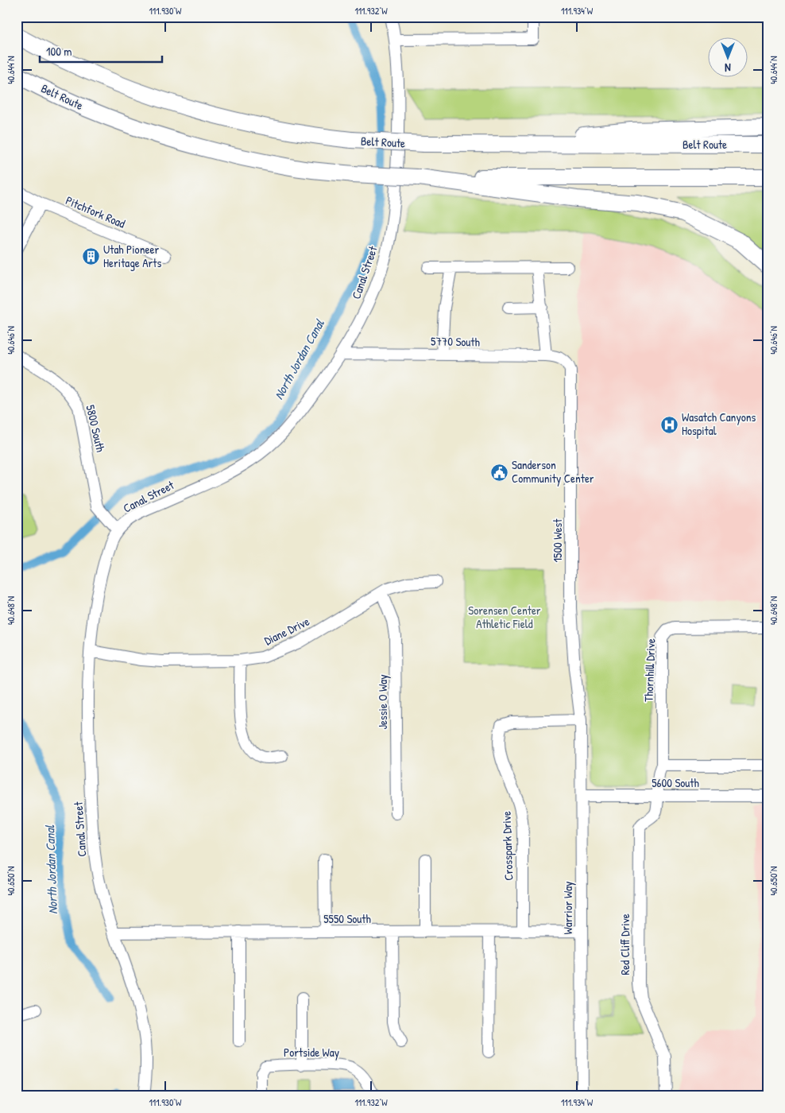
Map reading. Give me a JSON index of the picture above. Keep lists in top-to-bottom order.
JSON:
{
  "streets": {
    "highway": ["Belt Route"],
    "street": [
      "Pitchfork Road",
      "Canal Street",
      "5770 South",
      "5800 South",
      "1500 West",
      "Diane Drive",
      "Thornhill Drive",
      "Jessie O Way",
      "5600 South",
      "Crosspark Drive",
      "Warrior Way",
      "5550 South",
      "Red Cliff Drive",
      "Portside Way"
    ]
  },
  "crossings": [
    ["Canal Street", "5770 South"],
    ["Canal Street", "5800 South"],
    ["Canal Street", "Diane Drive"],
    ["Canal Street", "5550 South"],
    ["5770 South", "1500 West"],
    ["1500 West", "Crosspark Drive"],
    ["1500 West", "Warrior Way"],
    ["Diane Drive", "Jessie O Way"],
    ["Thornhill Drive", "5600 South"],
    ["Thornhill Drive", "Red Cliff Drive"],
    ["5600 South", "Warrior Way"],
    ["5600 South", "Red Cliff Drive"],
    ["Crosspark Drive", "Warrior Way"],
    ["Crosspark Drive", "5550 South"],
    ["Warrior Way", "5550 South"]
  ],
  "water": ["North Jordan Canal"],
  "parks": ["Sorensen Center Athletic Field"],
  "places": {
    "building": ["Utah Pioneer Heritage Arts"],
    "hospital": ["Wasatch Canyons Hospital"],
    "public building": ["Sanderson Community Center"]
  },
  "scale_bar": "100 m",
  "north": "bottom",
  "coordinates": [
    "111.930°W",
    "111.932°W",
    "111.934°W",
    "40.644°N",
    "40.646°N",
    "40.648°N",
    "40.650°N"
  ]
}
